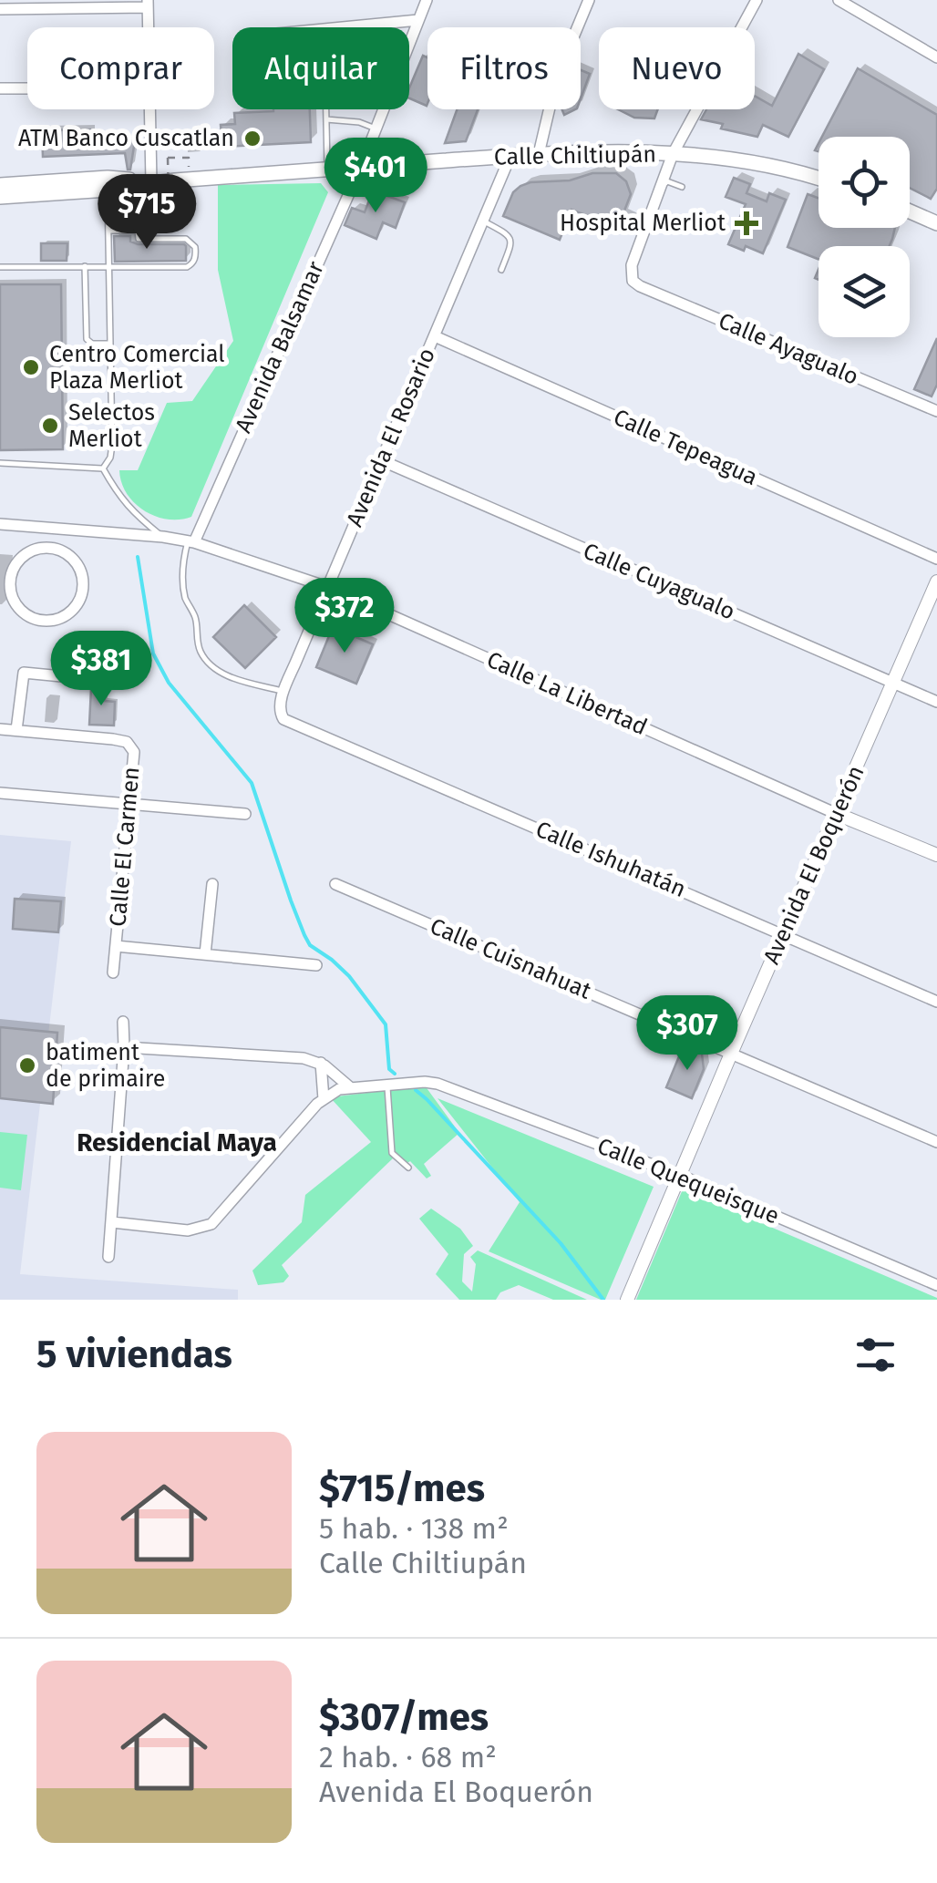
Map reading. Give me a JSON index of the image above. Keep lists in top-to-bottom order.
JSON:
{
  "streets": {
    "main road": ["Calle Chiltiupán"],
    "street": [
      "Avenida Balsamar",
      "Calle Ayagualo",
      "Avenida El Rosario",
      "Calle Tepeagua",
      "Calle Cuyagualo",
      "Calle La Libertad",
      "Calle El Carmen",
      "Calle Ishuhatán",
      "Avenida El Boquerón",
      "Calle Cuisnahuat",
      "Calle Quequeisque"
    ]
  },
  "crossings": [
    ["Calle Chiltiupán", "Avenida Balsamar"],
    ["Calle Chiltiupán", "Avenida El Rosario"],
    ["Avenida Balsamar", "Calle La Libertad"],
    ["Avenida El Rosario", "Calle Tepeagua"],
    ["Avenida El Rosario", "Calle Cuyagualo"],
    ["Avenida El Rosario", "Calle La Libertad"],
    ["Avenida El Rosario", "Calle Ishuhatán"],
    ["Calle Cuyagualo", "Avenida El Boquerón"],
    ["Calle La Libertad", "Avenida El Boquerón"],
    ["Calle Ishuhatán", "Avenida El Boquerón"],
    ["Avenida El Boquerón", "Calle Cuisnahuat"],
    ["Avenida El Boquerón", "Calle Quequeisque"]
  ],
  "districts": ["Residencial Maya"],
  "places": {
    "other": [
      "ATM Banco Cuscatlan",
      "Centro Comercial Plaza Merliot",
      "Selectos Merliot",
      "batiment de primaire"
    ],
    "health": ["Hospital Merliot"]
  },
  "page": {
    "chip": [
      "Comprar",
      "Alquilar",
      "Filtros",
      "Nuevo"
    ],
    "price": [
      "$401",
      "$715",
      "$372",
      "$381",
      "$307"
    ],
    "heading": "5 viviendas",
    "list": [
      {
        "name": "$715/mes",
        "note": "5 hab. · 138 m² · Calle Chiltiupán"
      },
      {
        "name": "$307/mes",
        "note": "2 hab. · 68 m² · Avenida El Boquerón"
      }
    ]
  }
}
